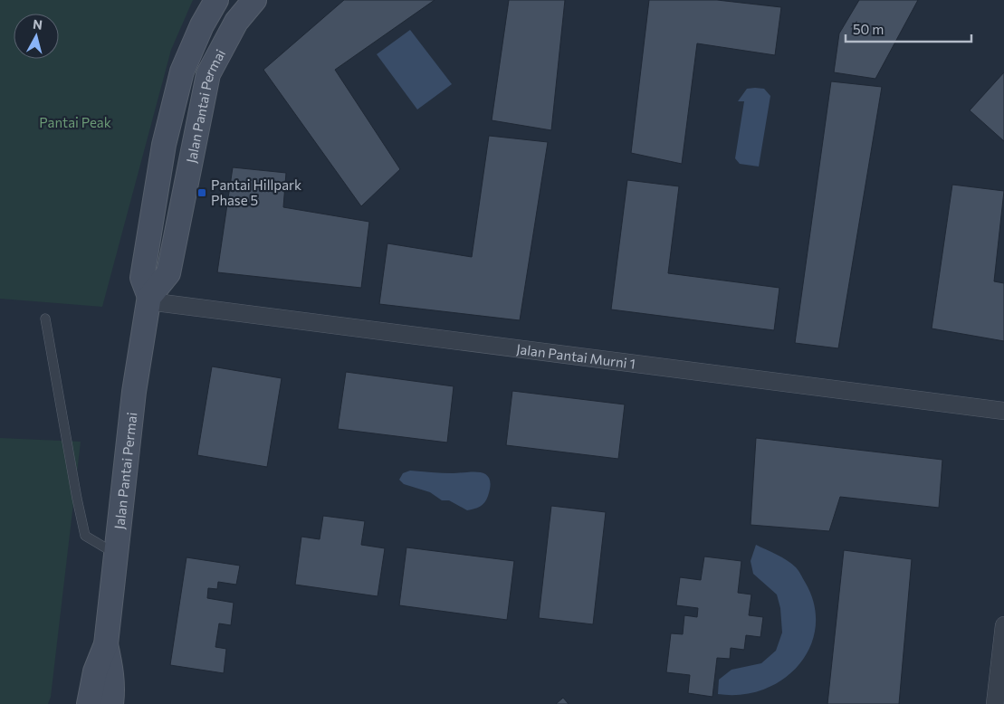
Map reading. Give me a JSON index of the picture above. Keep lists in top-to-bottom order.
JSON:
{
  "streets": {
    "main road": ["Jalan Pantai Permai"],
    "street": ["Jalan Pantai Murni 1"]
  },
  "crossings": [
    ["Jalan Pantai Permai", "Jalan Pantai Murni 1"]
  ],
  "parks": ["Pantai Peak"],
  "places": {
    "transit": ["Pantai Hillpark Phase 5"]
  },
  "scale_bar": "50 m",
  "north": "top"
}
